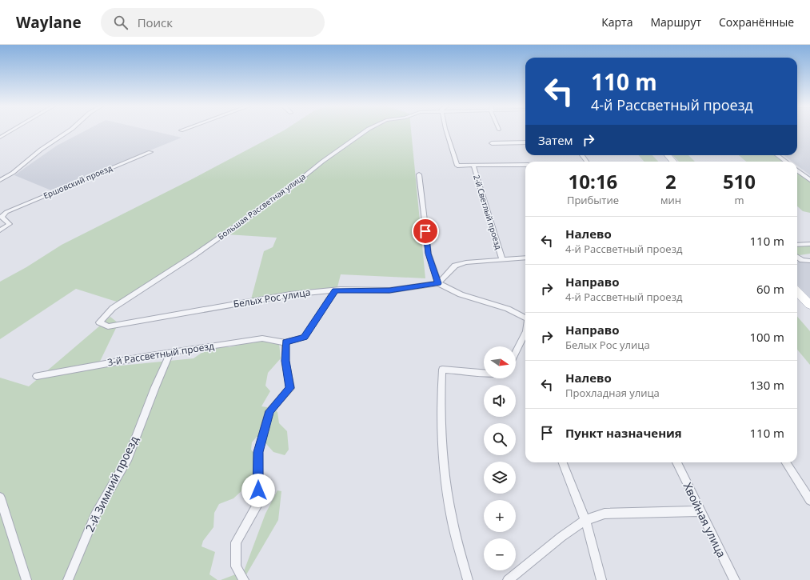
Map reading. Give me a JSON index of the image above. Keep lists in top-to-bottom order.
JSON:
{
  "streets": {
    "street": [
      "Ершовский проезд",
      "Большая Рассветная улица",
      "2-й Светлый проезд",
      "Белых Рос улица",
      "3-й Рассветный проезд",
      "2-й Зимний проезд",
      "Хвойная улица"
    ]
  },
  "crossings": [
    ["Большая Рассветная улица", "Белых Рос улица"],
    ["3-й Рассветный проезд", "2-й Зимний проезд"]
  ],
  "north": "right",
  "page": {
    "header": "Waylane",
    "search": "Поиск",
    "nav": ["Карта", "Маршрут", "Сохранённые"],
    "turn": ["110 m", "4-й Рассветный проезд"],
    "then": "Затем",
    "eta": [
      "10:16",
      "Прибытие",
      "2",
      "мин",
      "510",
      "m"
    ],
    "list": [
      {
        "name": "Налево",
        "note": "4-й Рассветный проезд",
        "value": "110 m"
      },
      {
        "name": "Направо",
        "note": "4-й Рассветный проезд",
        "value": "60 m"
      },
      {
        "name": "Направо",
        "note": "Белых Рос улица",
        "value": "100 m"
      },
      {
        "name": "Налево",
        "note": "Прохладная улица",
        "value": "130 m"
      },
      {
        "name": "Пункт назначения",
        "value": "110 m"
      }
    ],
    "map_buttons": ["+", "−"]
  }
}
